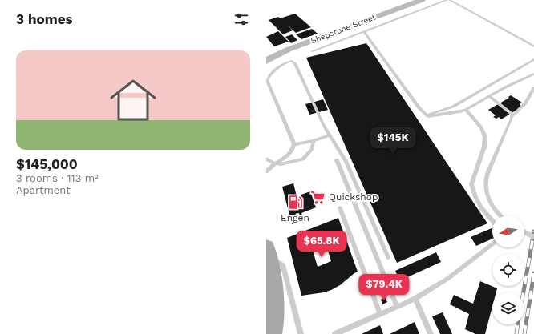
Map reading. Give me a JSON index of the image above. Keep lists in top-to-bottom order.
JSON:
{
  "streets": {
    "main road": ["Shepstone Street"]
  },
  "places": {
    "supermarket": ["Quickshop"],
    "fuel station": ["Engen"]
  },
  "north": "left",
  "page": {
    "heading": "3 homes",
    "list": [
      {
        "name": "$145,000",
        "note": "3 rooms · 113 m² · Apartment"
      }
    ],
    "price": ["$145K", "$65.8K", "$79.4K"]
  }
}
